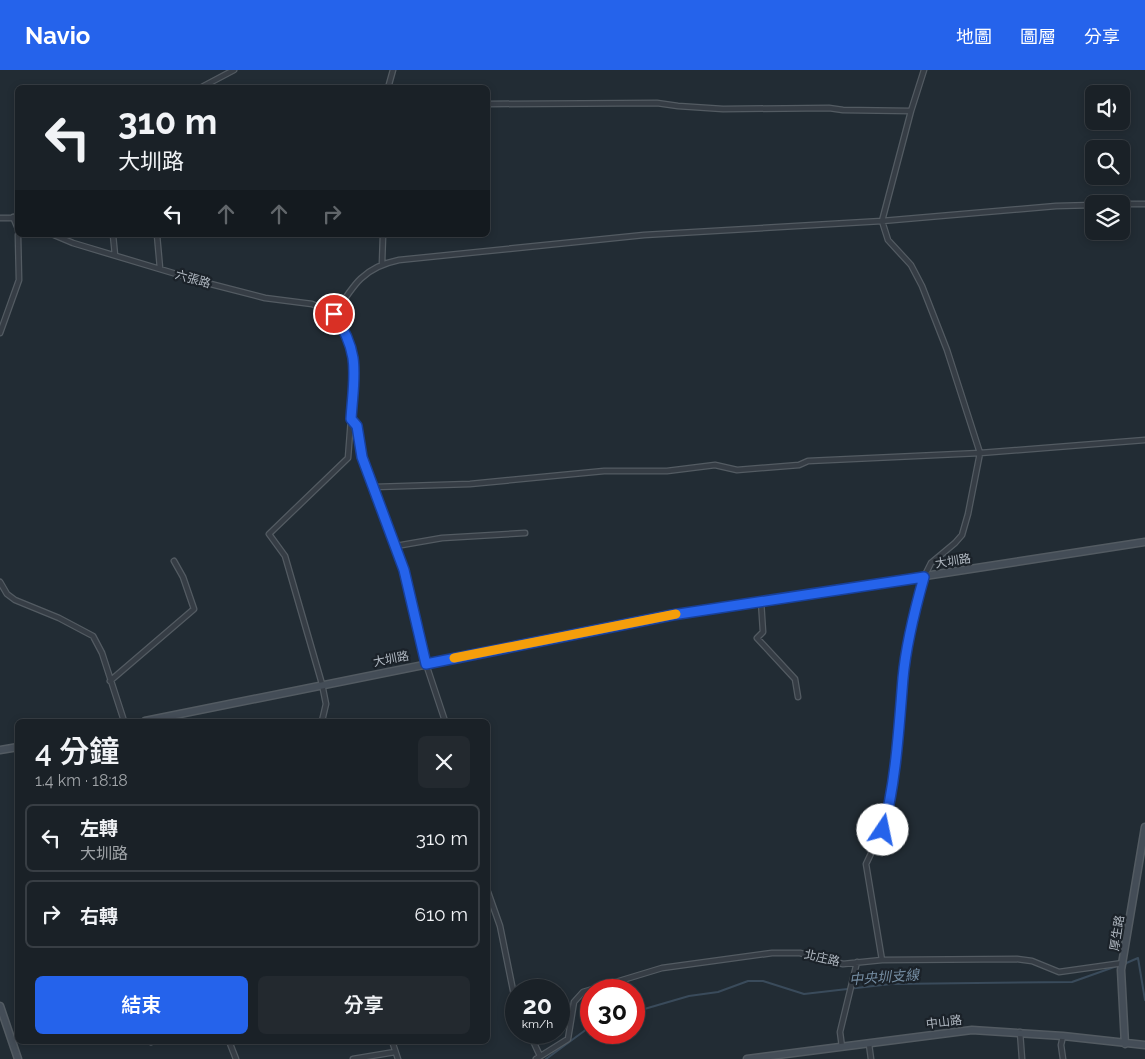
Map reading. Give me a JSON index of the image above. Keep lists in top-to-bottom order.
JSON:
{
  "streets": {
    "street": [
      "六張路",
      "大圳路",
      "厚生路",
      "北庄路",
      "中山路"
    ]
  },
  "crossings": [
    ["厚生路", "北庄路"],
    ["厚生路", "中山路"]
  ],
  "water": ["中央圳支線"],
  "page": {
    "header": "Navio",
    "nav": ["地圖", "圖層", "分享"],
    "turn": ["310 m", "大圳路"],
    "heading": ["4 分鐘", "1.4 km · 18:18"],
    "list": [
      {
        "name": "左轉",
        "note": "大圳路",
        "value": "310 m"
      },
      {
        "name": "右轉",
        "value": "610 m"
      }
    ],
    "buttons": ["結束", "分享"],
    "speed": "20 km/h",
    "limit": "30"
  }
}
